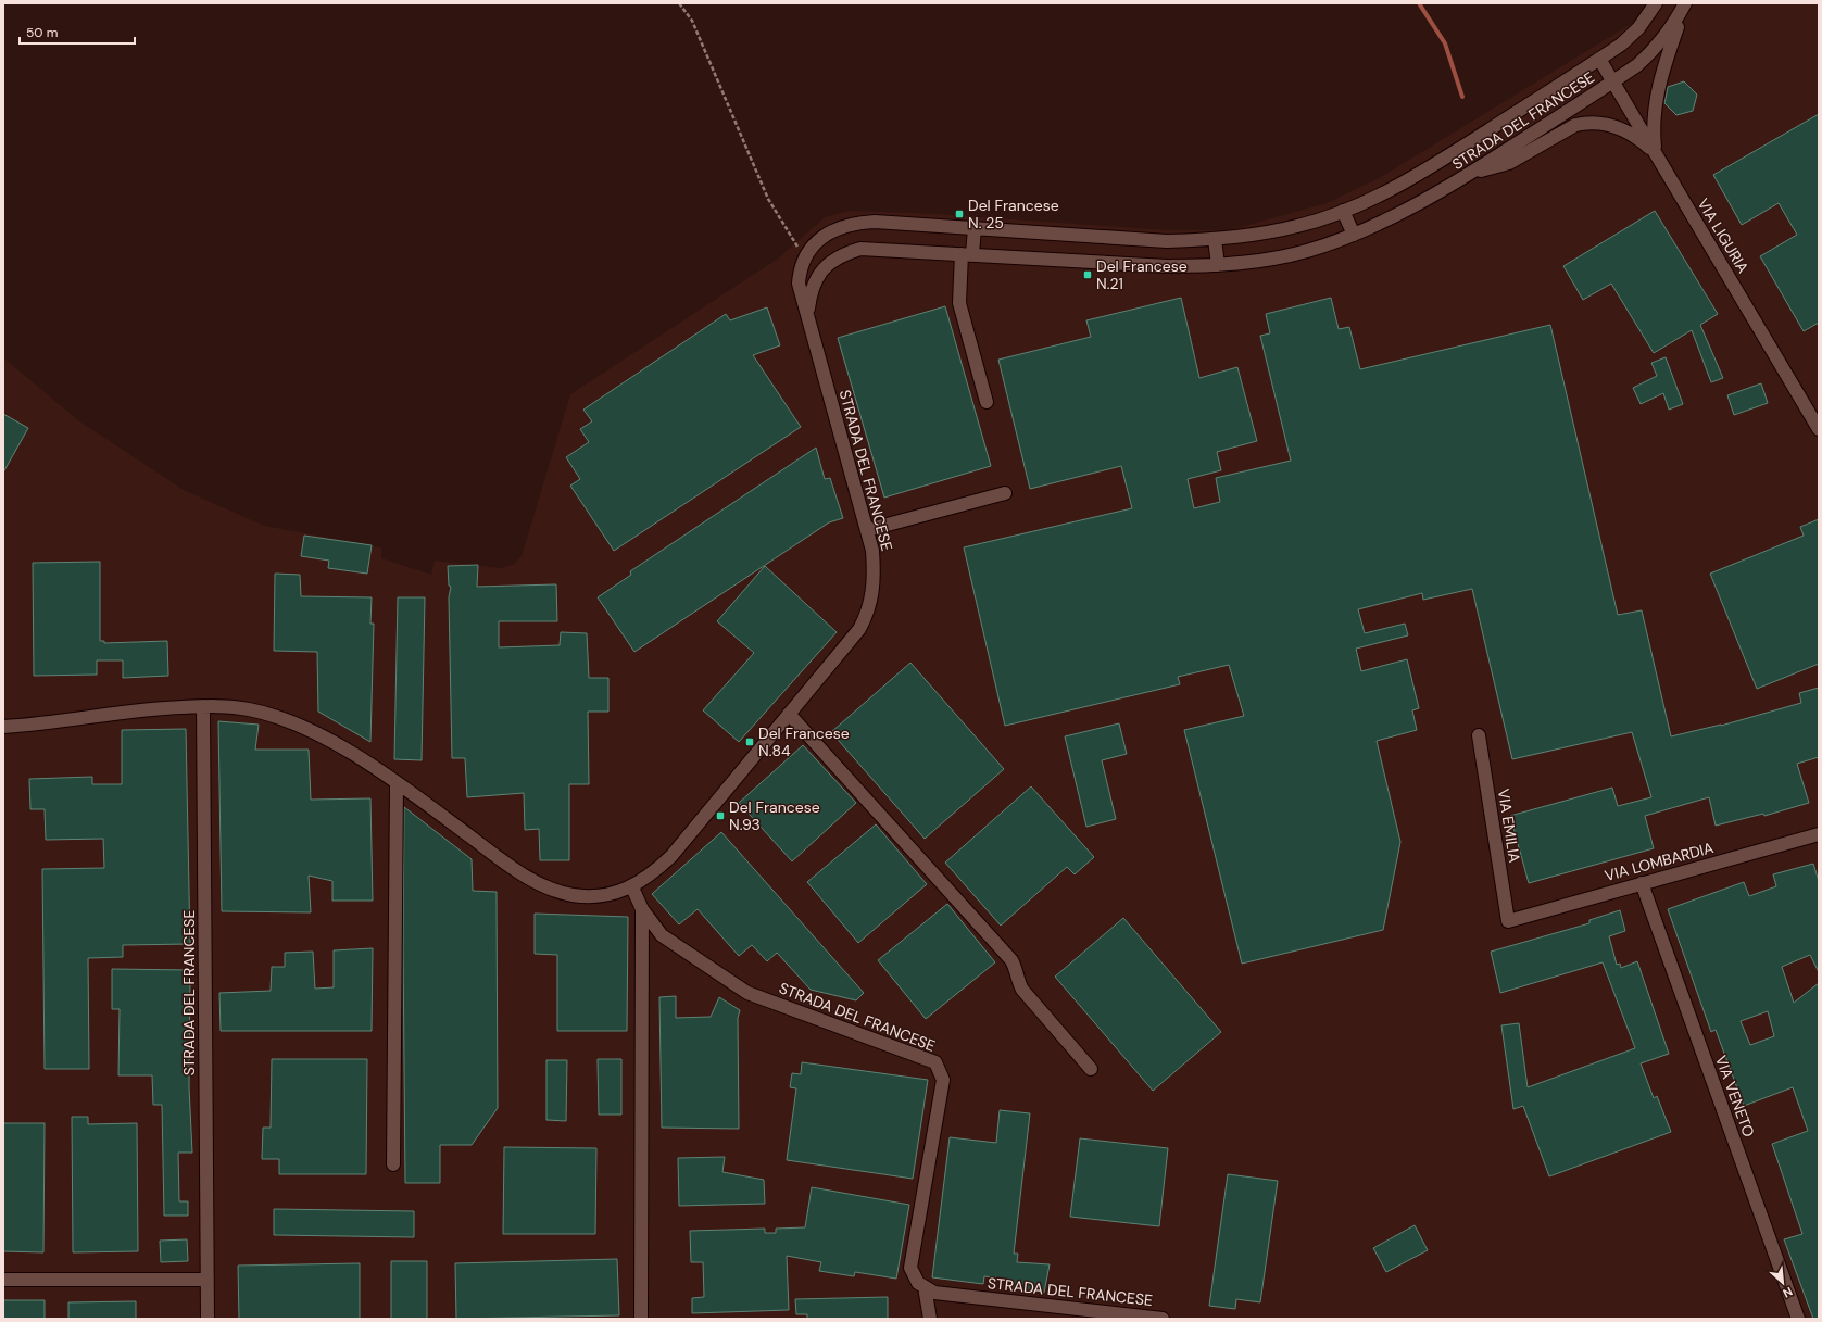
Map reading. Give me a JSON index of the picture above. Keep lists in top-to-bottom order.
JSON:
{
  "streets": {
    "street": [
      "STRADA DEL FRANCESE",
      "VIA LIGURIA",
      "VIA EMILIA",
      "VIA LOMBARDIA",
      "VIA VENETO"
    ]
  },
  "crossings": [
    ["STRADA DEL FRANCESE", "VIA LIGURIA"],
    ["VIA EMILIA", "VIA LOMBARDIA"],
    ["VIA LOMBARDIA", "VIA VENETO"]
  ],
  "places": {
    "transit": [
      "Del Francese N. 25",
      "Del Francese N.21",
      "Del Francese N.84",
      "Del Francese N.93"
    ]
  },
  "scale_bar": "50 m",
  "north": "bottom right"
}
